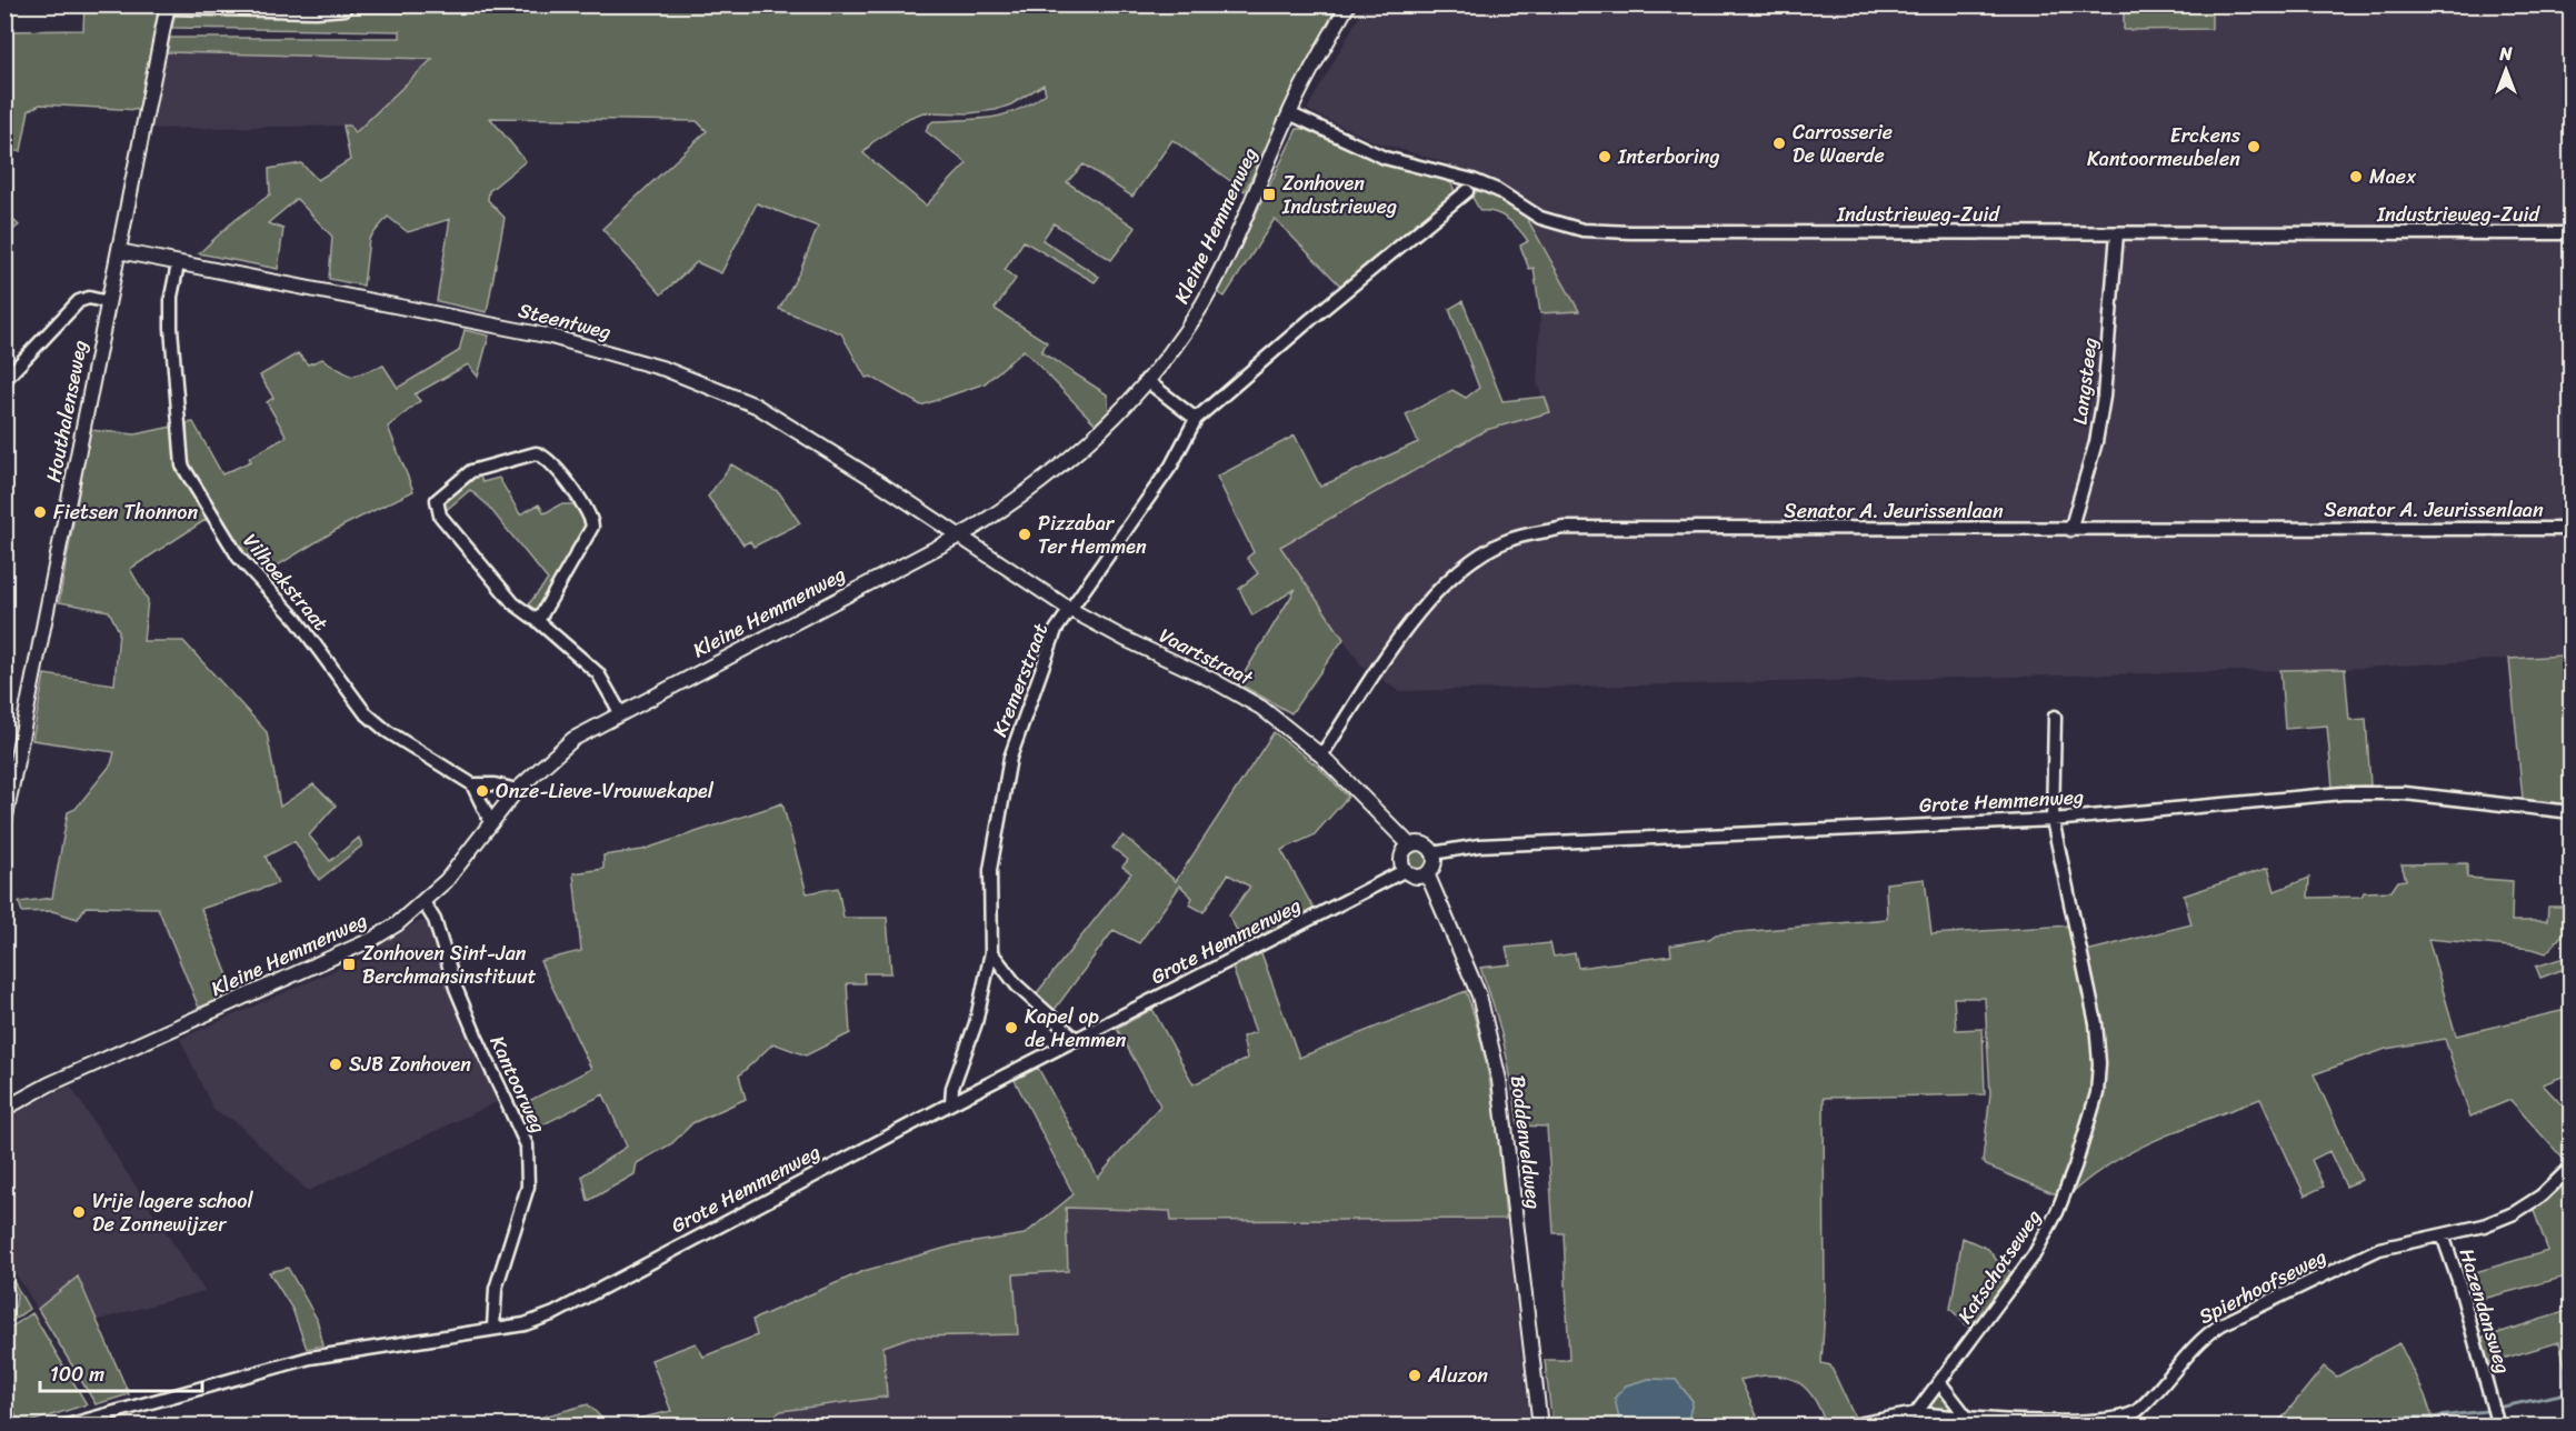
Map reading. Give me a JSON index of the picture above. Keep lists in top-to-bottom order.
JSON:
{
  "streets": {
    "street": [
      "Industrieweg-Zuid",
      "Kleine Hemmenweg",
      "Steentweg",
      "Langsteeg",
      "Houthalenseweg",
      "Senator A. Jeurissenlaan",
      "Vilhoekstraat",
      "Vaartstraat",
      "Kremerstraat",
      "Grote Hemmenweg",
      "Kantoorweg",
      "Boddenveldweg",
      "Katschotseweg",
      "Spierhoofseweg",
      "Hazendansweg"
    ]
  },
  "crossings": [
    ["Industrieweg-Zuid", "Kleine Hemmenweg"],
    ["Industrieweg-Zuid", "Langsteeg"],
    ["Kleine Hemmenweg", "Steentweg"],
    ["Kleine Hemmenweg", "Vilhoekstraat"],
    ["Kleine Hemmenweg", "Vaartstraat"],
    ["Kleine Hemmenweg", "Kantoorweg"],
    ["Steentweg", "Houthalenseweg"],
    ["Steentweg", "Vilhoekstraat"],
    ["Steentweg", "Vaartstraat"],
    ["Langsteeg", "Senator A. Jeurissenlaan"],
    ["Senator A. Jeurissenlaan", "Vaartstraat"],
    ["Vaartstraat", "Kremerstraat"],
    ["Vaartstraat", "Grote Hemmenweg"],
    ["Vaartstraat", "Boddenveldweg"],
    ["Kremerstraat", "Grote Hemmenweg"],
    ["Grote Hemmenweg", "Kantoorweg"],
    ["Grote Hemmenweg", "Boddenveldweg"],
    ["Grote Hemmenweg", "Katschotseweg"],
    ["Katschotseweg", "Spierhoofseweg"],
    ["Spierhoofseweg", "Hazendansweg"]
  ],
  "places": {
    "other": [
      "Carrosserie De Waerde",
      "Erckens Kantoormeubelen",
      "Interboring",
      "Maex",
      "Fietsen Thonnon",
      "Pizzabar Ter Hemmen",
      "Onze-Lieve-Vrouwekapel",
      "Kapel op de Hemmen",
      "SJB Zonhoven",
      "Vrije lagere school De Zonnewijzer",
      "Aluzon"
    ],
    "transit": ["Zonhoven Industrieweg", "Zonhoven Sint-Jan Berchmansinstituut"]
  },
  "scale_bar": "100 m",
  "north": "top"
}
